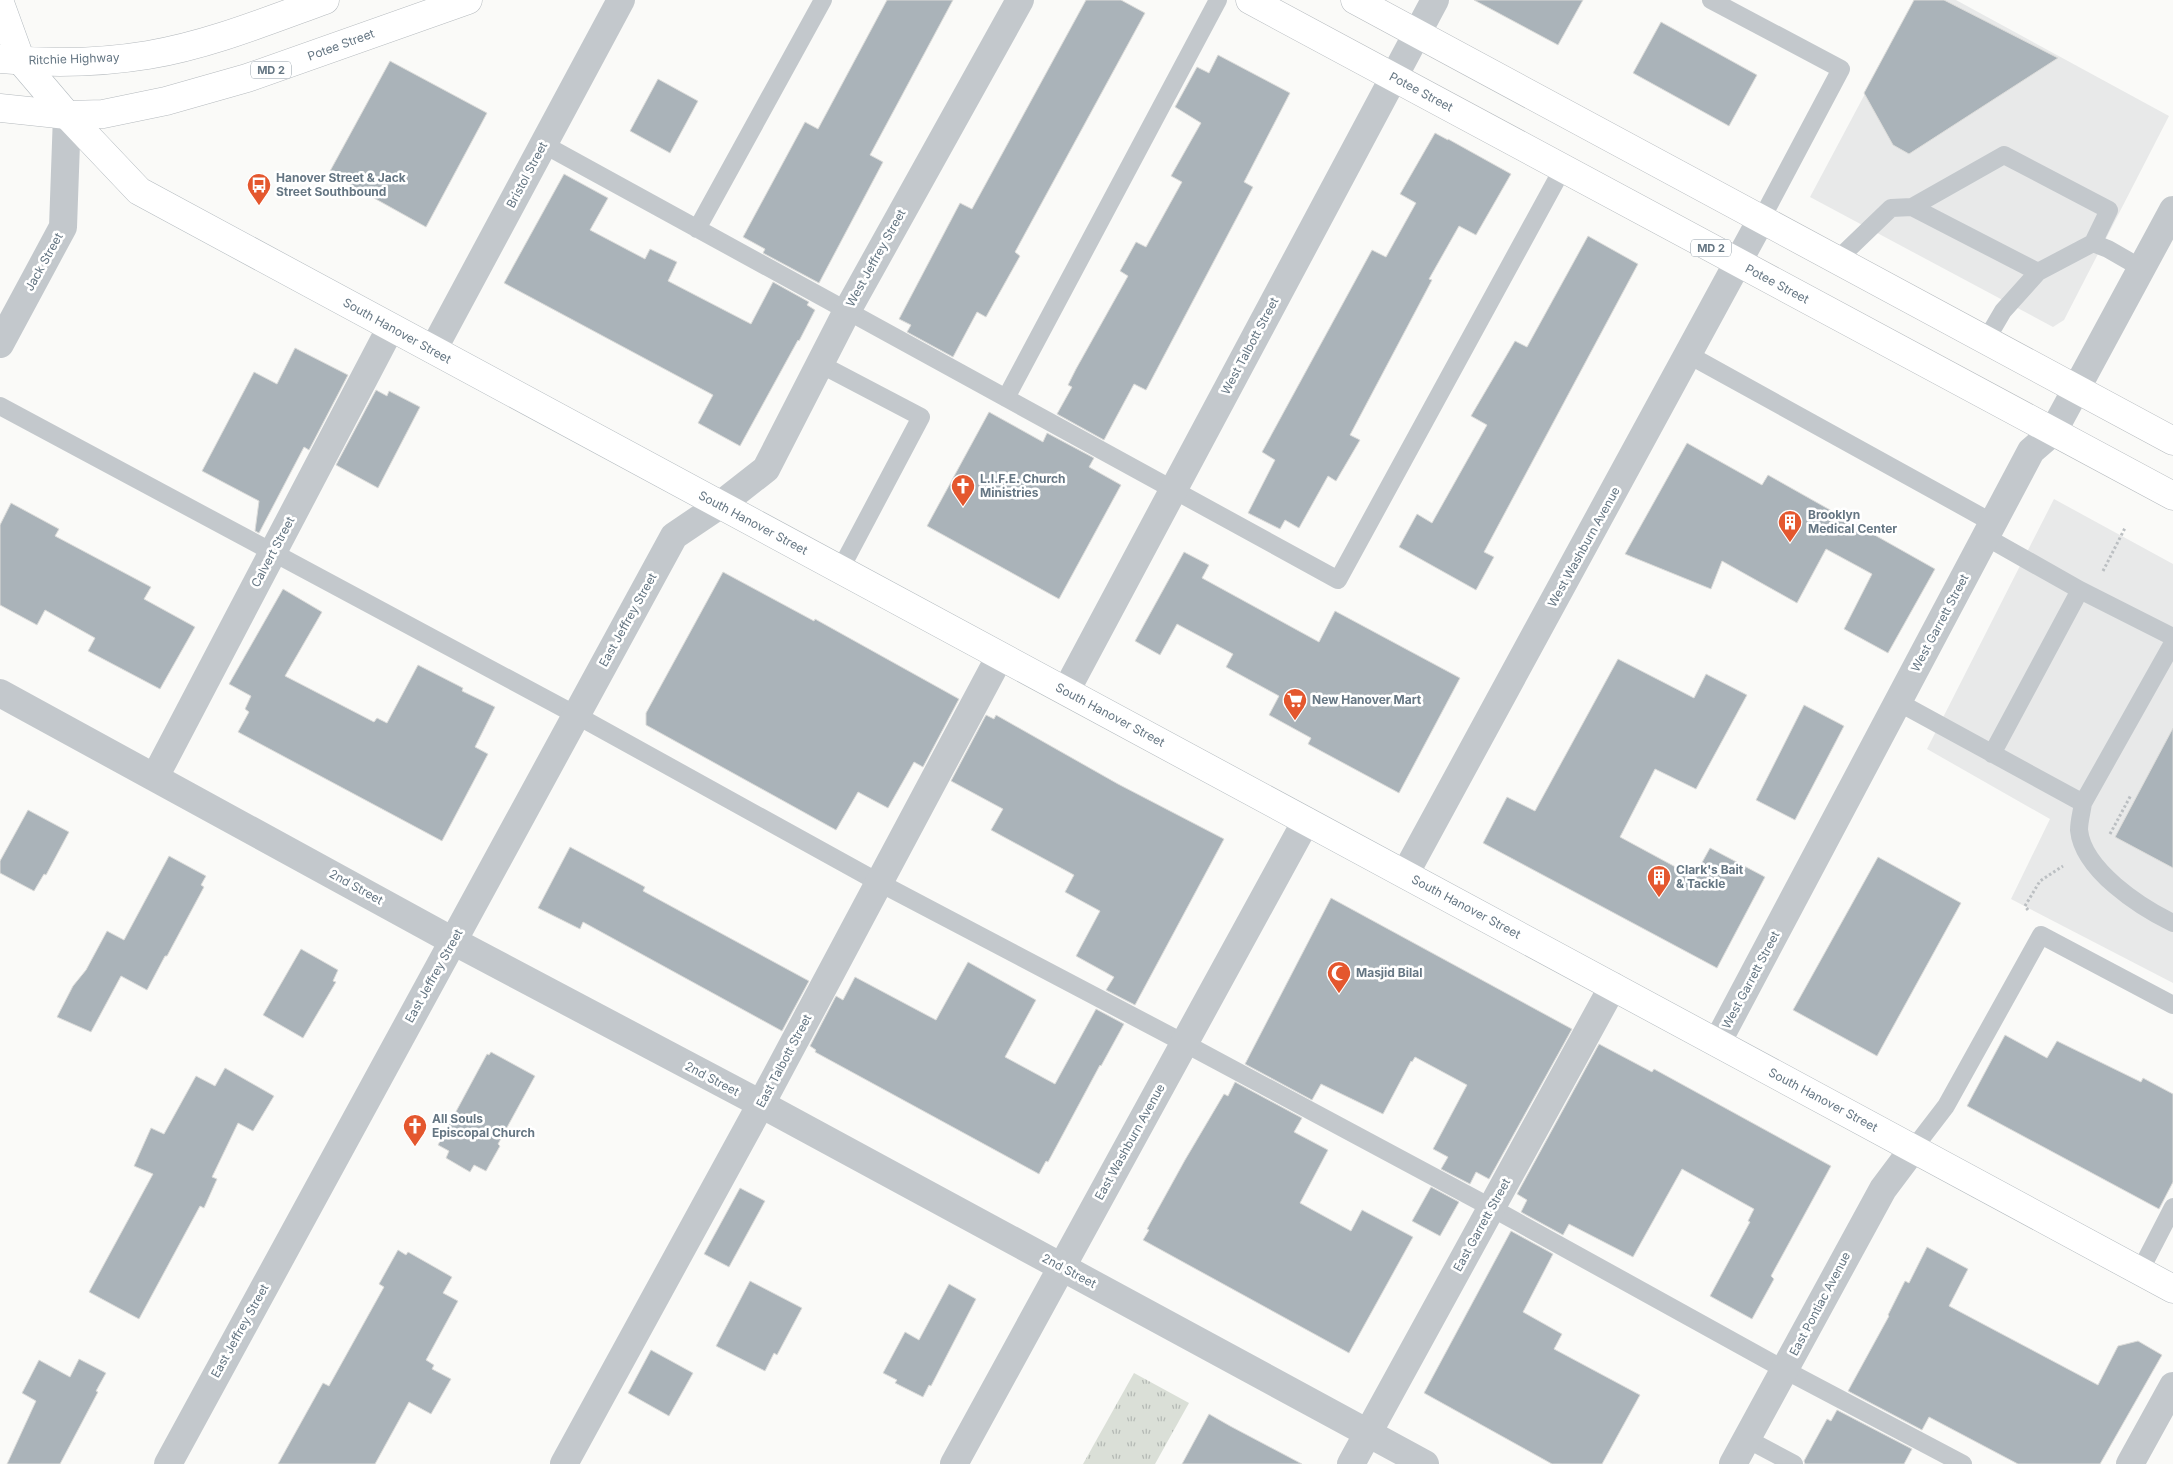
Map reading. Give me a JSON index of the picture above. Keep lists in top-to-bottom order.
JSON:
{
  "streets": {
    "main road": [
      "Potee Street",
      "Ritchie Highway",
      "MD 2",
      "South Hanover Street"
    ],
    "street": [
      "Bristol Street",
      "West Jeffrey Street",
      "Jack Street",
      "West Talbott Street",
      "West Washburn Avenue",
      "Calvert Street",
      "East Jeffrey Street",
      "West Garrett Street",
      "2nd Street",
      "East Talbott Street",
      "East Washburn Avenue",
      "East Garrett Street",
      "East Pontiac Avenue"
    ]
  },
  "crossings": [
    ["Potee Street", "MD 2"],
    ["Potee Street", "Jack Street"],
    ["Potee Street", "South Hanover Street"],
    ["Potee Street", "West Talbott Street"],
    ["Potee Street", "West Washburn Avenue"],
    ["Potee Street", "West Garrett Street"],
    ["Ritchie Highway", "South Hanover Street"],
    ["MD 2", "Jack Street"],
    ["MD 2", "South Hanover Street"],
    ["Bristol Street", "South Hanover Street"],
    ["West Jeffrey Street", "South Hanover Street"],
    ["West Jeffrey Street", "East Jeffrey Street"],
    ["Jack Street", "South Hanover Street"],
    ["South Hanover Street", "West Talbott Street"],
    ["South Hanover Street", "West Washburn Avenue"],
    ["South Hanover Street", "Calvert Street"],
    ["South Hanover Street", "East Jeffrey Street"],
    ["South Hanover Street", "West Garrett Street"],
    ["South Hanover Street", "East Talbott Street"],
    ["South Hanover Street", "East Washburn Avenue"],
    ["South Hanover Street", "East Garrett Street"],
    ["South Hanover Street", "East Pontiac Avenue"],
    ["Calvert Street", "2nd Street"],
    ["East Jeffrey Street", "2nd Street"],
    ["2nd Street", "East Talbott Street"],
    ["2nd Street", "East Washburn Avenue"],
    ["2nd Street", "East Garrett Street"]
  ],
  "places": {
    "bus stop": ["Hanover Street & Jack Street Southbound"],
    "church": ["L.I.F.E. Church Ministries", "All Souls Episcopal Church"],
    "building": ["Brooklyn Medical Center", "Clark's Bait & Tackle"],
    "supermarket": ["New Hanover Mart"],
    "mosque": ["Masjid Bilal"]
  }
}
